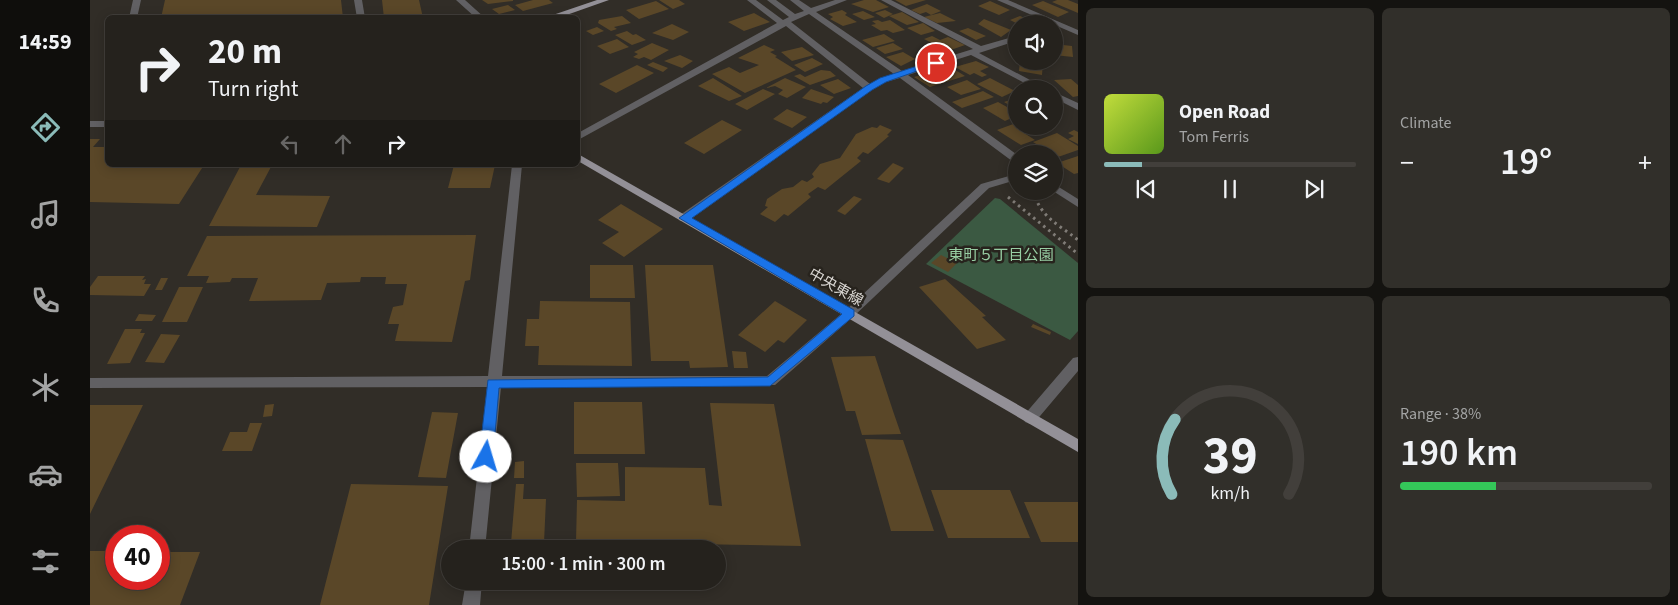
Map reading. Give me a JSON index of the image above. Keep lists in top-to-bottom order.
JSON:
{
  "streets": {
    "main road": ["中央東線"]
  },
  "parks": ["東町５丁目公園"],
  "page": {
    "tabs": "14:59",
    "tile": [
      "Climate",
      ["Range · 38%", "190 km"]
    ],
    "turn": ["20 m", "Turn right"],
    "song": ["Open Road", "Tom Ferris"],
    "heat": ["−", "19°", "+"],
    "limit": "40",
    "trip": "15:00 · 1 min · 300 m",
    "gauge": ["39", "km/h"]
  }
}
